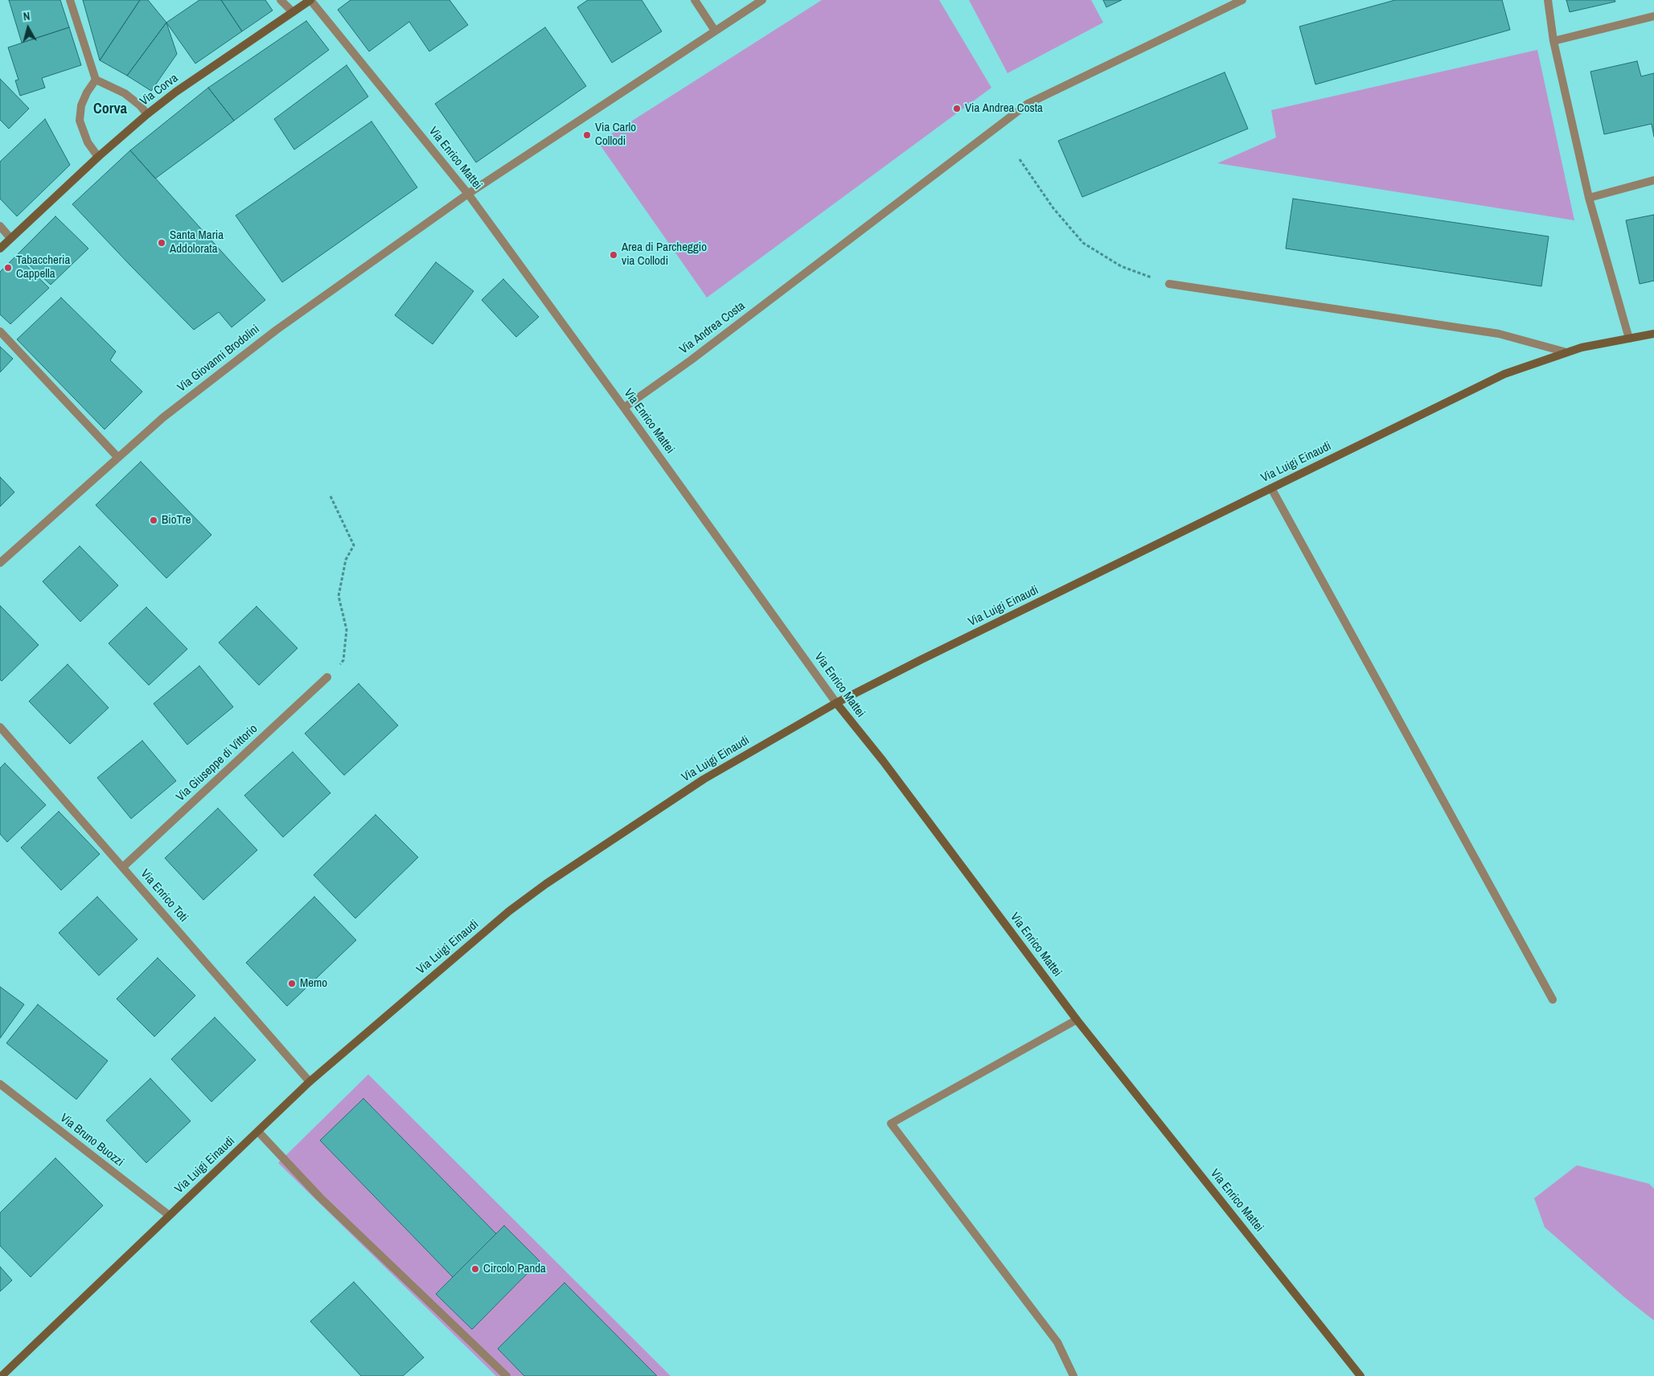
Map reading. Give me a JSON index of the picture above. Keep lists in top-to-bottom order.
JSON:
{
  "streets": {
    "street": [
      "Via Corva",
      "Via Enrico Mattei",
      "Via Andrea Costa",
      "Via Giovanni Brodolini",
      "Via Luigi Einaudi",
      "Via Giuseppe di Vittorio",
      "Via Enrico Toti",
      "Via Bruno Buozzi"
    ]
  },
  "crossings": [
    ["Via Corva", "Via Enrico Mattei"],
    ["Via Enrico Mattei", "Via Andrea Costa"],
    ["Via Enrico Mattei", "Via Giovanni Brodolini"],
    ["Via Enrico Mattei", "Via Luigi Einaudi"],
    ["Via Luigi Einaudi", "Via Enrico Toti"],
    ["Via Luigi Einaudi", "Via Bruno Buozzi"],
    ["Via Giuseppe di Vittorio", "Via Enrico Toti"]
  ],
  "districts": ["Corva"],
  "places": [
    "Via Andrea Costa",
    "Via Carlo Collodi",
    "Santa Maria Addolorata",
    "Area di Parcheggio via Collodi",
    "Tabaccheria Cappella",
    "BioTre",
    "Memo",
    "Circolo Panda"
  ],
  "north": "top"
}
